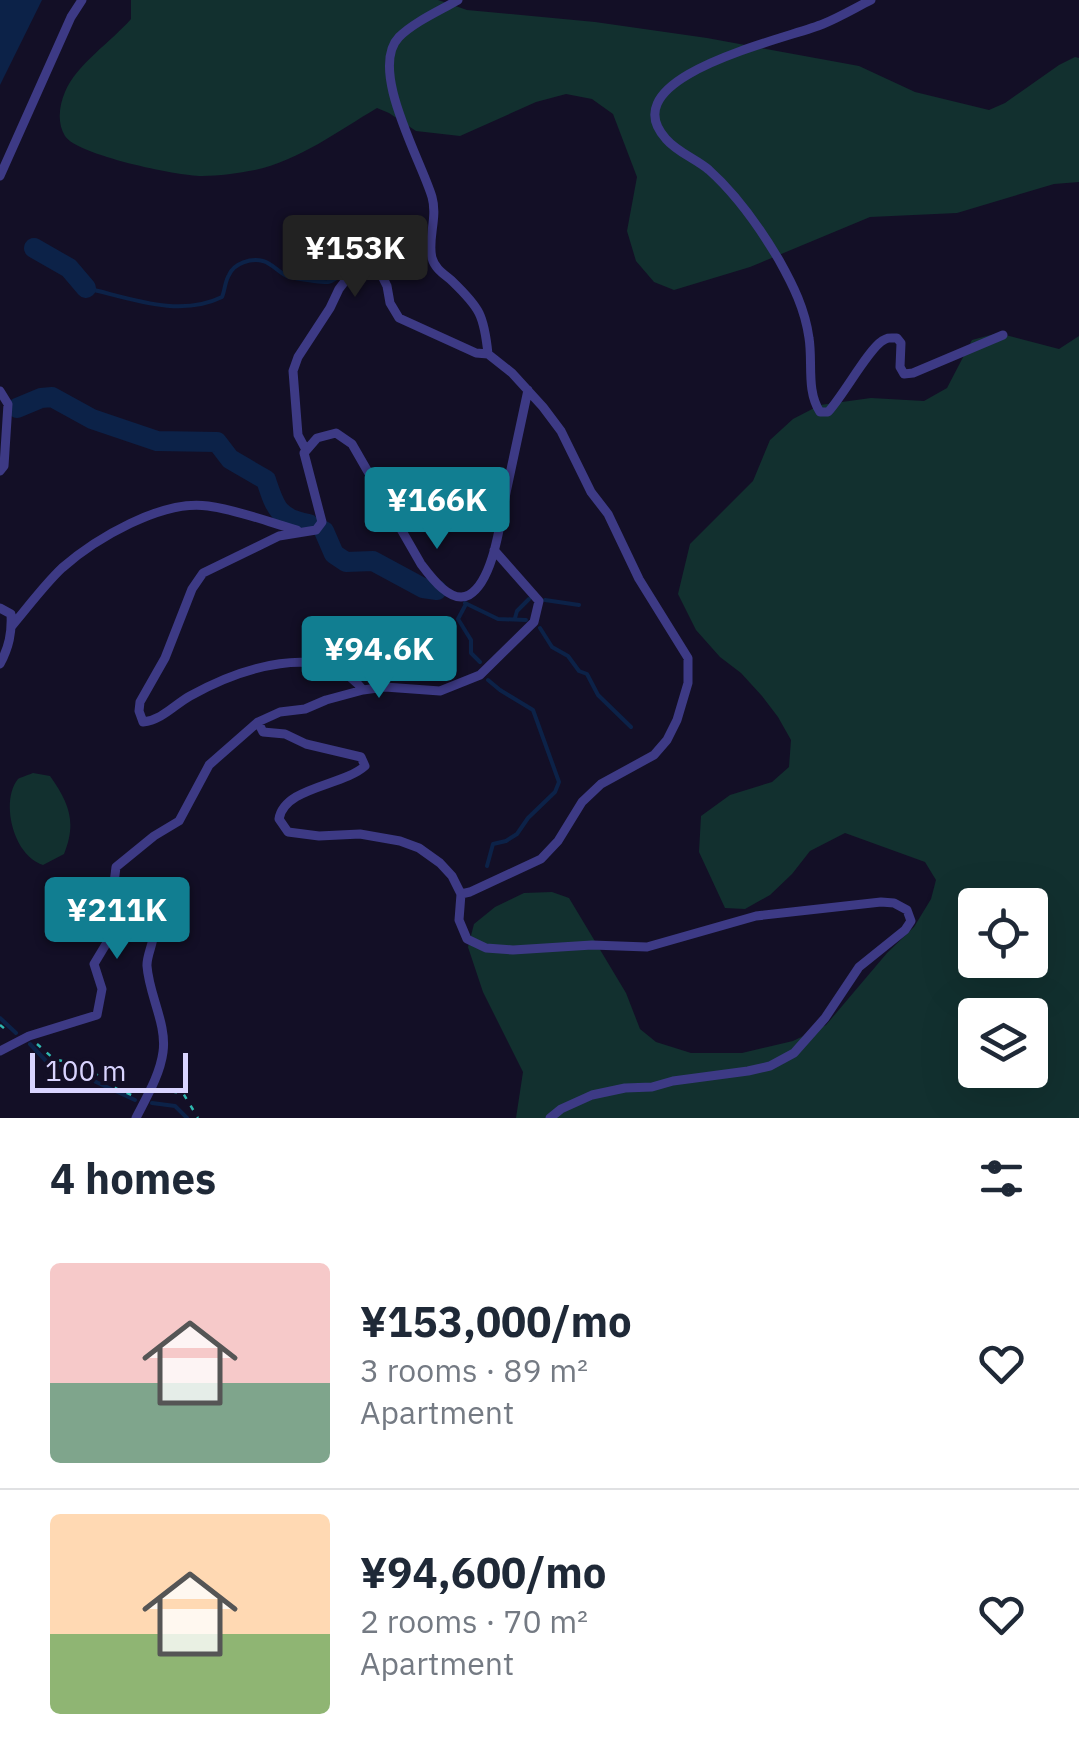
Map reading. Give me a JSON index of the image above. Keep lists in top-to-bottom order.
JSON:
{
  "scale_bar": "100 m",
  "page": {
    "price": [
      "¥153K",
      "¥166K",
      "¥94.6K",
      "¥211K"
    ],
    "scale": "100 m",
    "heading": "4 homes",
    "list": [
      {
        "name": "¥153,000/mo",
        "note": "3 rooms · 89 m² · Apartment"
      },
      {
        "name": "¥94,600/mo",
        "note": "2 rooms · 70 m² · Apartment"
      }
    ]
  }
}
